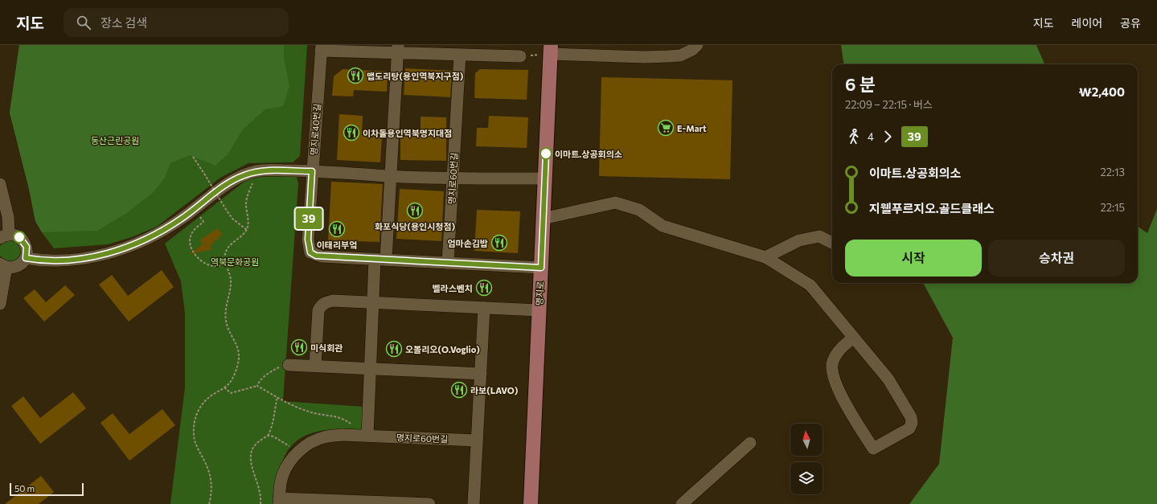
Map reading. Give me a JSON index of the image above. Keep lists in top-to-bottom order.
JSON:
{
  "streets": {
    "main road": ["명지로"],
    "street": ["명지로40번길", "명지로60번길"]
  },
  "parks": ["동산근린공원", "역북문화공원"],
  "places": {
    "restaurant": [
      "맵도리탕(용인역북지구점)",
      "이차돌용인역북명지대점",
      "화포식당(용인시청점)",
      "이태리부엌",
      "엄마손김밥",
      "벨라스벤치",
      "미식회관",
      "오볼리오(O.Voglio)",
      "라보(LAVO)"
    ],
    "supermarket": ["E-Mart"],
    "other": ["이마트.상공회의소"]
  },
  "lines": ["bus line 39"],
  "scale_bar": "50 m",
  "north": "top",
  "page": {
    "header": "지도",
    "search": "장소 검색",
    "nav": ["지도", "레이어", "공유"],
    "on_map": "39",
    "heading": ["6 분", "22:09 – 22:15 · 버스", "₩2,400"],
    "legs": ["4", "39"],
    "list": [
      {
        "name": "이마트.상공회의소",
        "value": "22:13"
      },
      {
        "name": "지웰푸르지오.골드클래스",
        "value": "22:15"
      }
    ],
    "buttons": ["시작", "승차권"],
    "scale": "50 m"
  }
}
